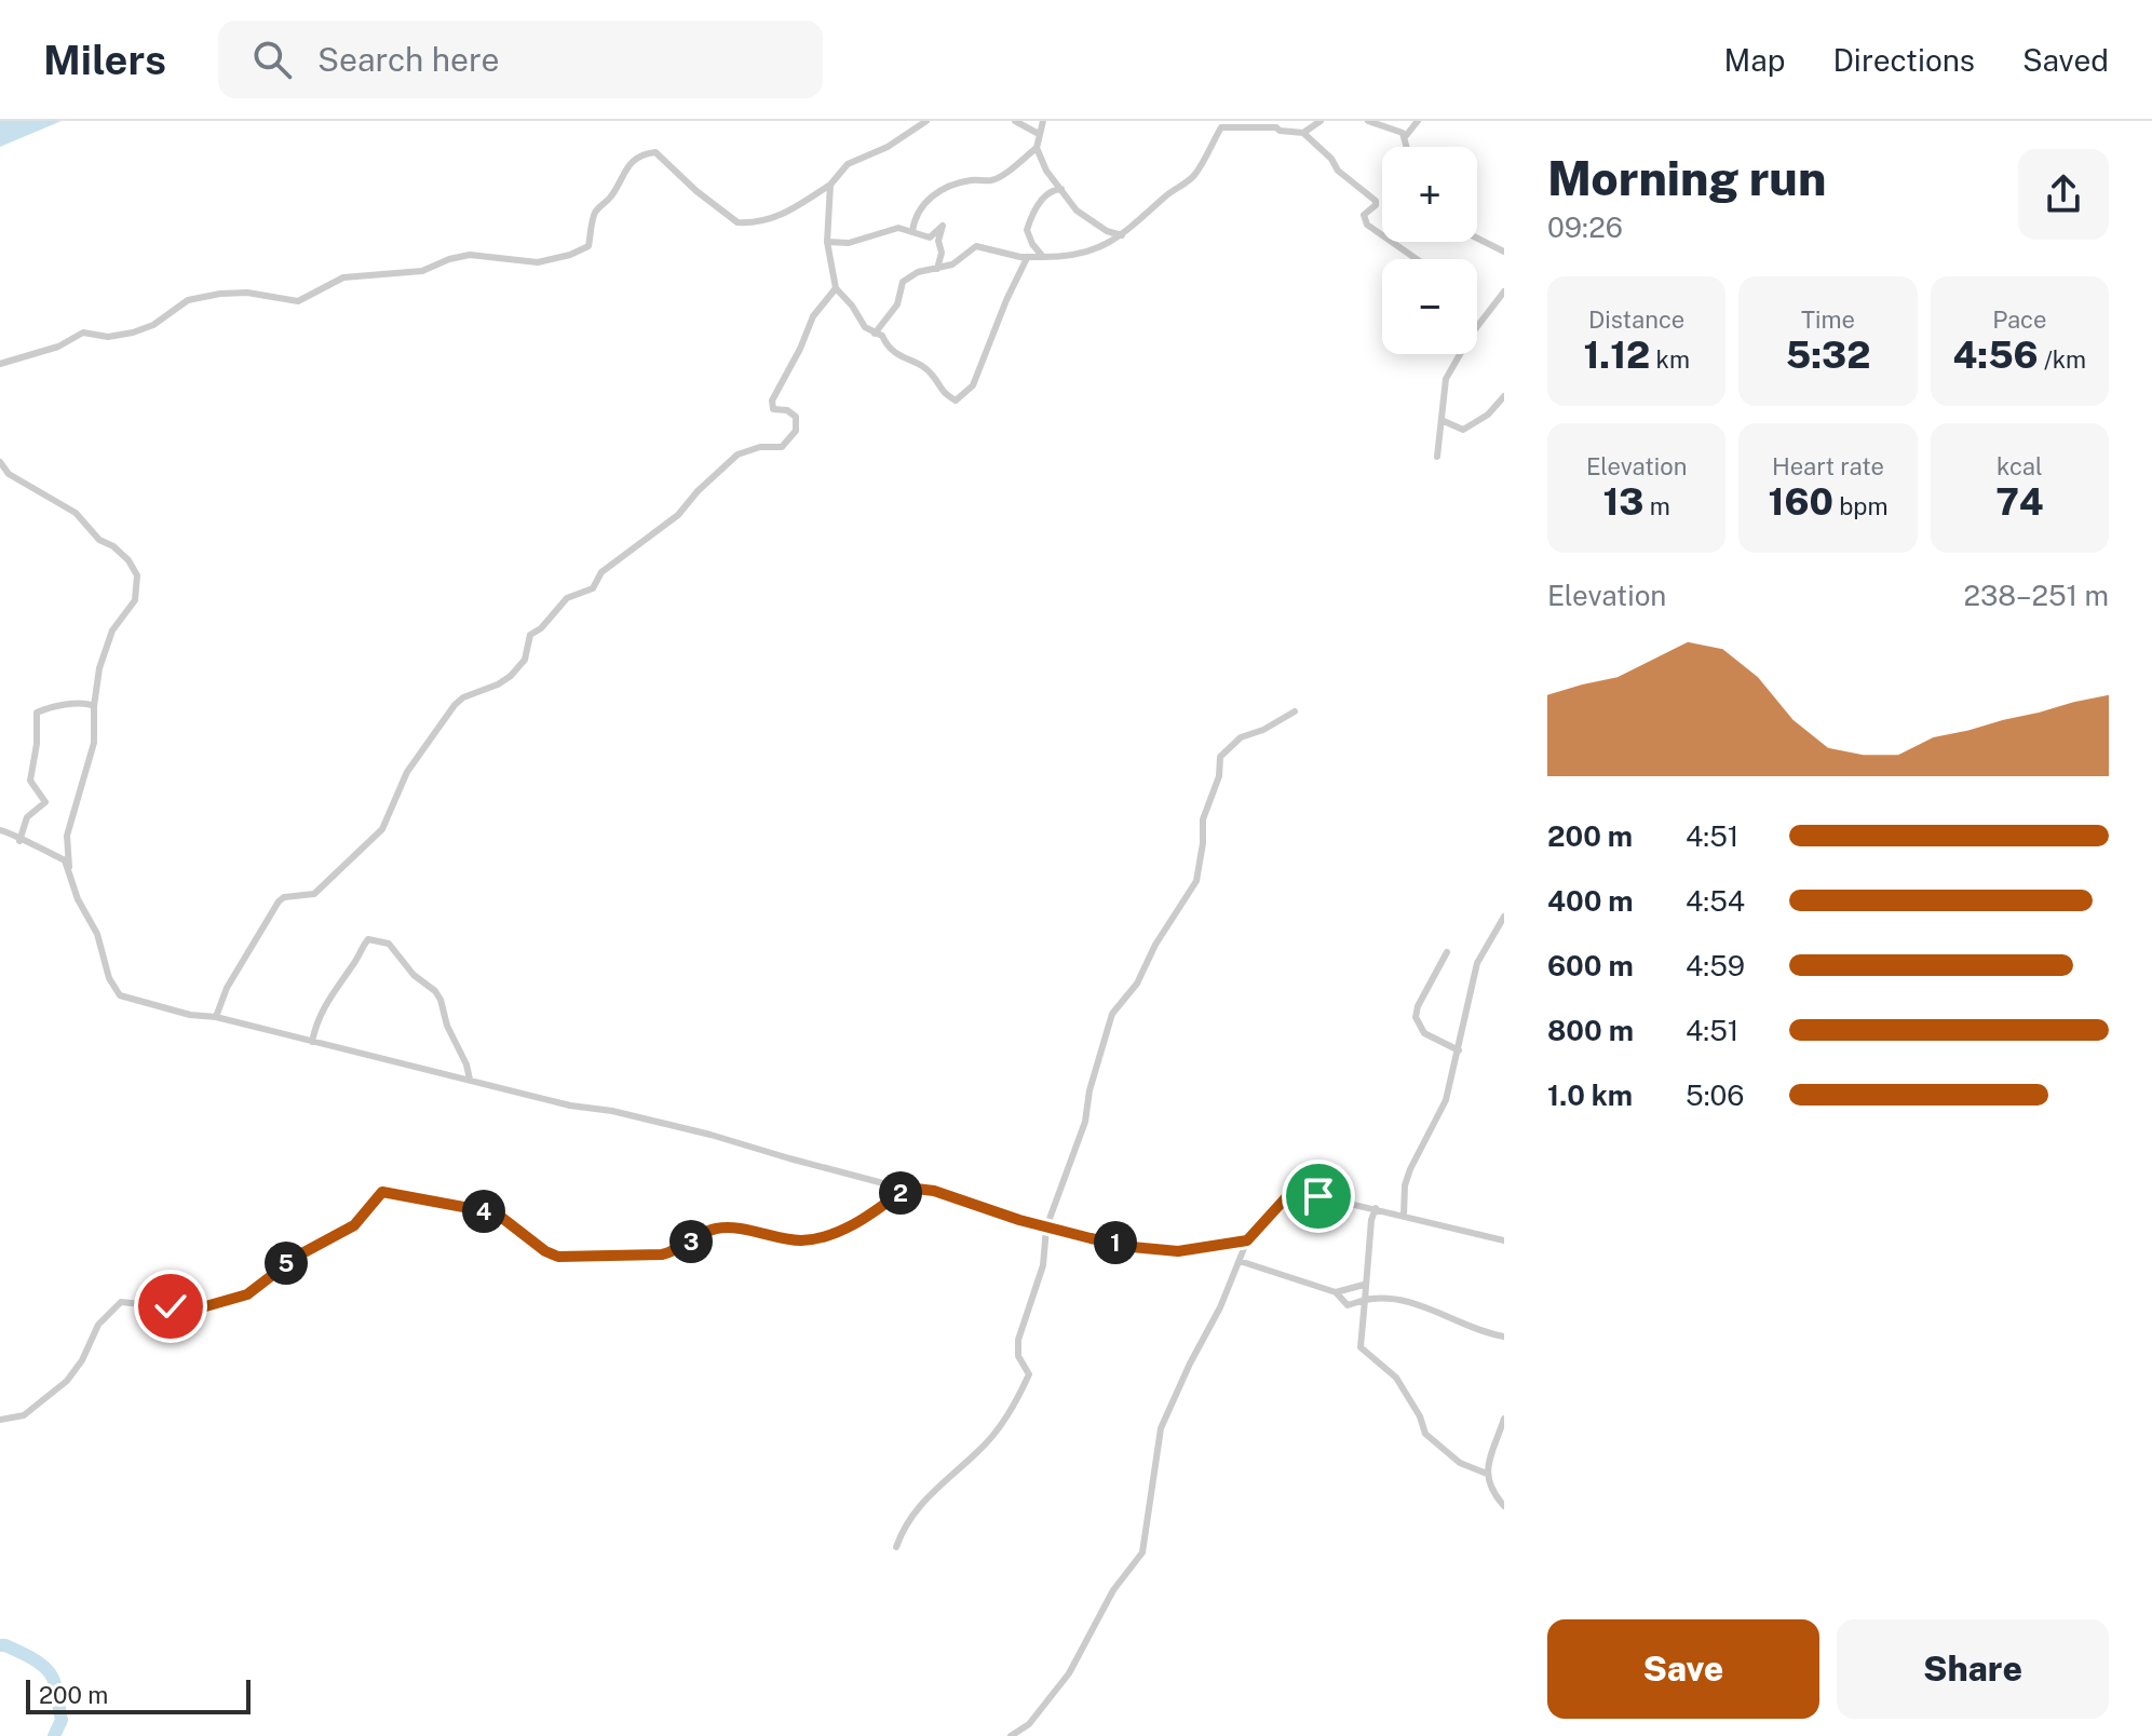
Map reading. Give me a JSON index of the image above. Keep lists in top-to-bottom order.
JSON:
{
  "scale_bar": "200 m",
  "page": {
    "header": "Milers",
    "search": "Search here",
    "nav": ["Map", "Directions", "Saved"],
    "heading": ["Morning run", "09:26"],
    "map_buttons": ["+", "−"],
    "stats": [
      ["Distance", "1.12 km"],
      ["Time", "5:32"],
      ["Pace", "4:56 /km"],
      ["Elevation", "13 m"],
      ["Heart rate", "160 bpm"],
      ["kcal", "74"]
    ],
    "chart": ["Elevation", "238–251 m"],
    "list": [
      {
        "name": "200 m",
        "note": "4:51"
      },
      {
        "name": "400 m",
        "note": "4:54"
      },
      {
        "name": "600 m",
        "note": "4:59"
      },
      {
        "name": "800 m",
        "note": "4:51"
      },
      {
        "name": "1.0 km",
        "note": "5:06"
      }
    ],
    "pins": [
      "2",
      "4",
      "3",
      "1",
      "5"
    ],
    "buttons": ["Save", "Share"],
    "scale": "200 m"
  }
}
